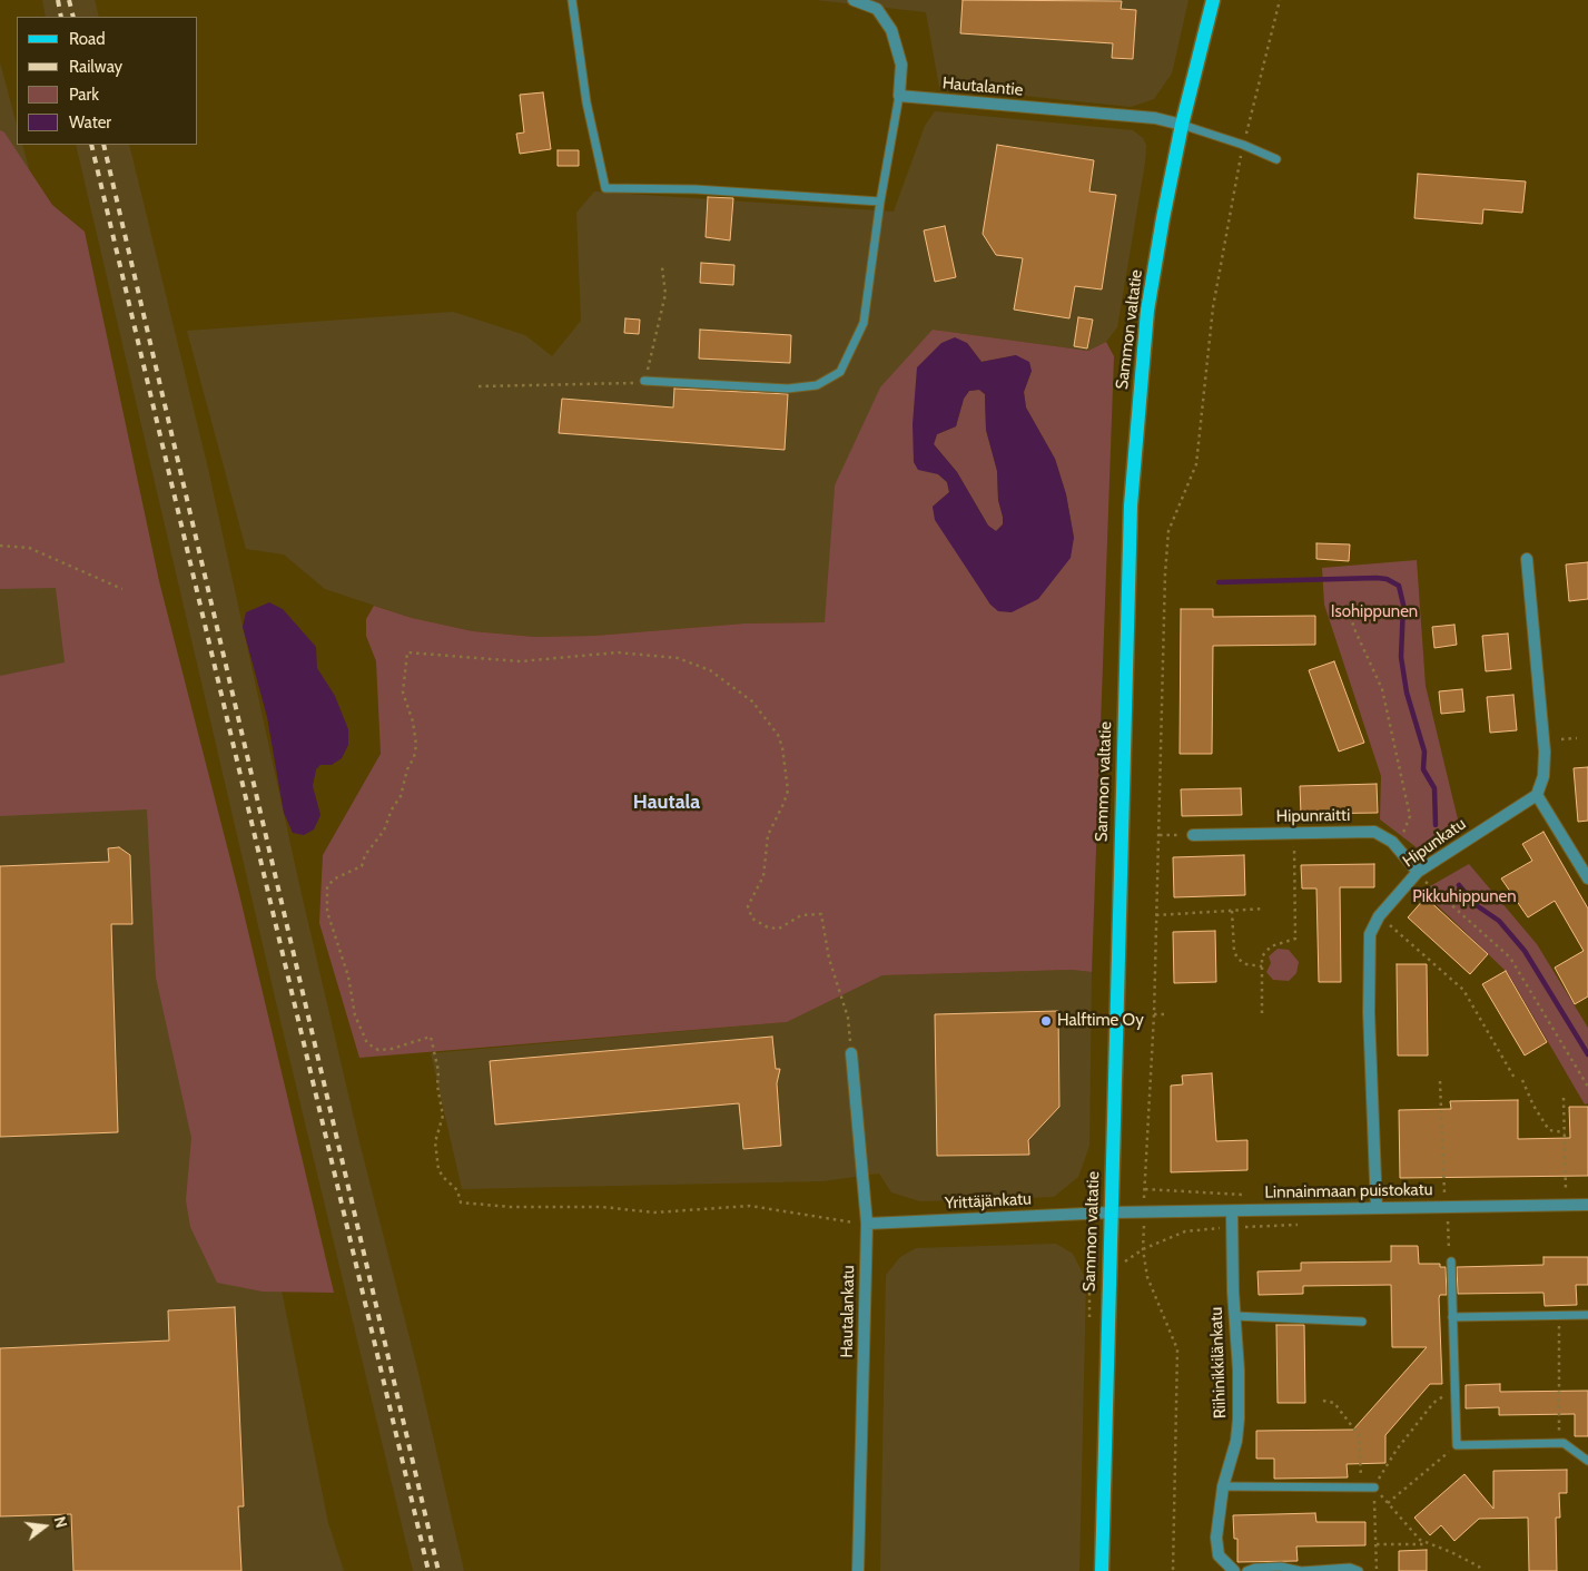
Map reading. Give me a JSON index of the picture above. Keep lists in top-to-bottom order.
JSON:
{
  "streets": {
    "main road": ["Sammon valtatie"],
    "street": [
      "Hautalantie",
      "Hipunraitti",
      "Hipunkatu",
      "Linnainmaan puistokatu",
      "Yrittäjänkatu",
      "Hautalankatu",
      "Riihinikkilänkatu"
    ]
  },
  "crossings": [
    ["Hautalantie", "Sammon valtatie"],
    ["Sammon valtatie", "Linnainmaan puistokatu"],
    ["Sammon valtatie", "Yrittäjänkatu"],
    ["Hipunraitti", "Hipunkatu"],
    ["Hipunkatu", "Linnainmaan puistokatu"],
    ["Linnainmaan puistokatu", "Yrittäjänkatu"],
    ["Linnainmaan puistokatu", "Riihinikkilänkatu"],
    ["Yrittäjänkatu", "Hautalankatu"]
  ],
  "districts": ["Hautala"],
  "parks": ["Isohippunen", "Pikkuhippunen"],
  "places": ["Halftime Oy"],
  "legend": [
    "Road",
    "Railway",
    "Park",
    "Water"
  ],
  "north": "right"
}
